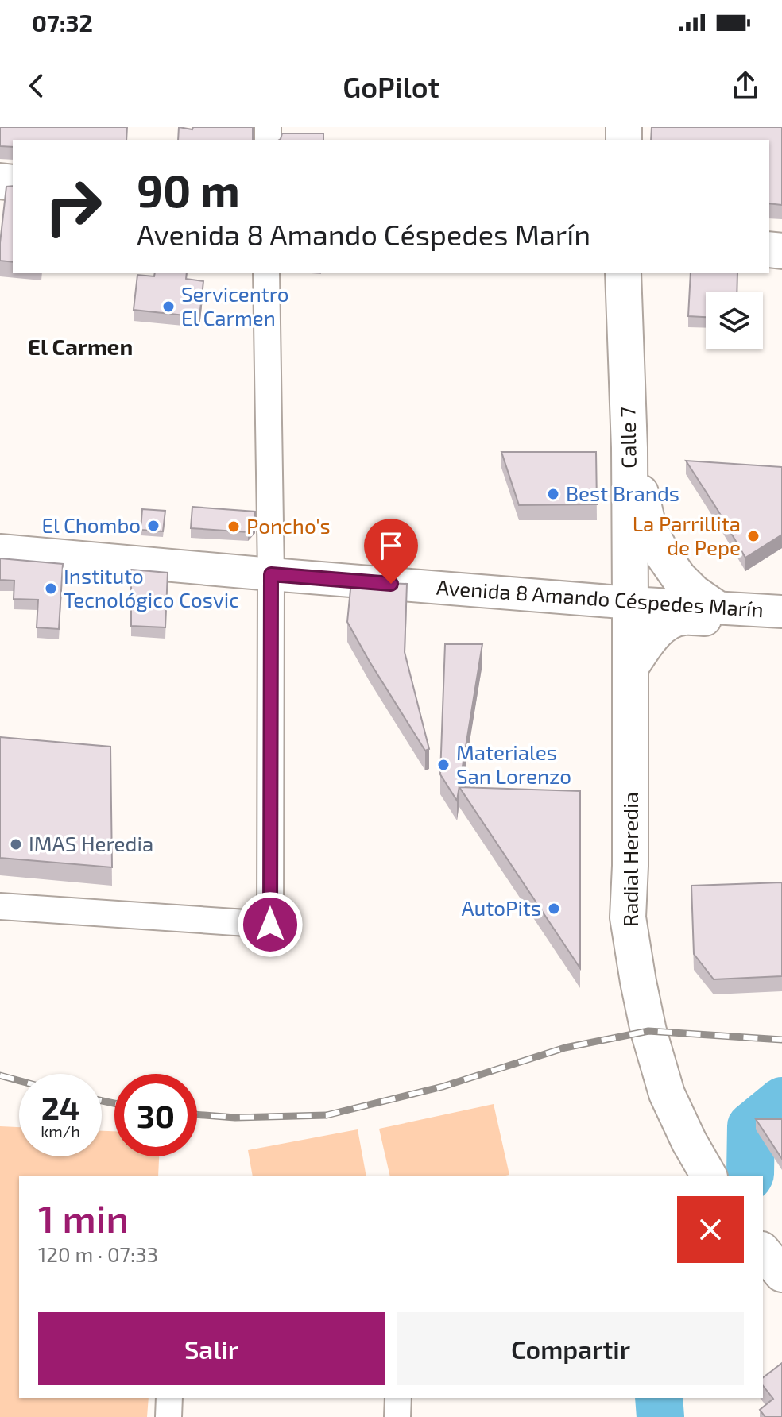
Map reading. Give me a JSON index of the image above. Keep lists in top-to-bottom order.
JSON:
{
  "streets": {
    "main road": ["Calle 7", "Radial Heredia"],
    "street": ["Avenida 8 Amando Céspedes Marín"]
  },
  "crossings": [
    ["Calle 7", "Avenida 8 Amando Céspedes Marín"],
    ["Calle 7", "Radial Heredia"],
    ["Avenida 8 Amando Céspedes Marín", "Radial Heredia"]
  ],
  "districts": ["El Carmen"],
  "places": [
    "Servicentro El Carmen",
    "Best Brands",
    "El Chombo",
    "Poncho's",
    "La Parrillita de Pepe",
    "Instituto Tecnológico Cosvic",
    "Materiales San Lorenzo",
    "IMAS Heredia",
    "AutoPits"
  ],
  "page": {
    "status": "07:32",
    "header": "GoPilot",
    "turn": ["90 m", "Avenida 8 Amando Céspedes Marín"],
    "speed": "24 km/h",
    "limit": "30",
    "heading": ["1 min", "120 m · 07:33"],
    "buttons": ["Salir", "Compartir"]
  }
}
